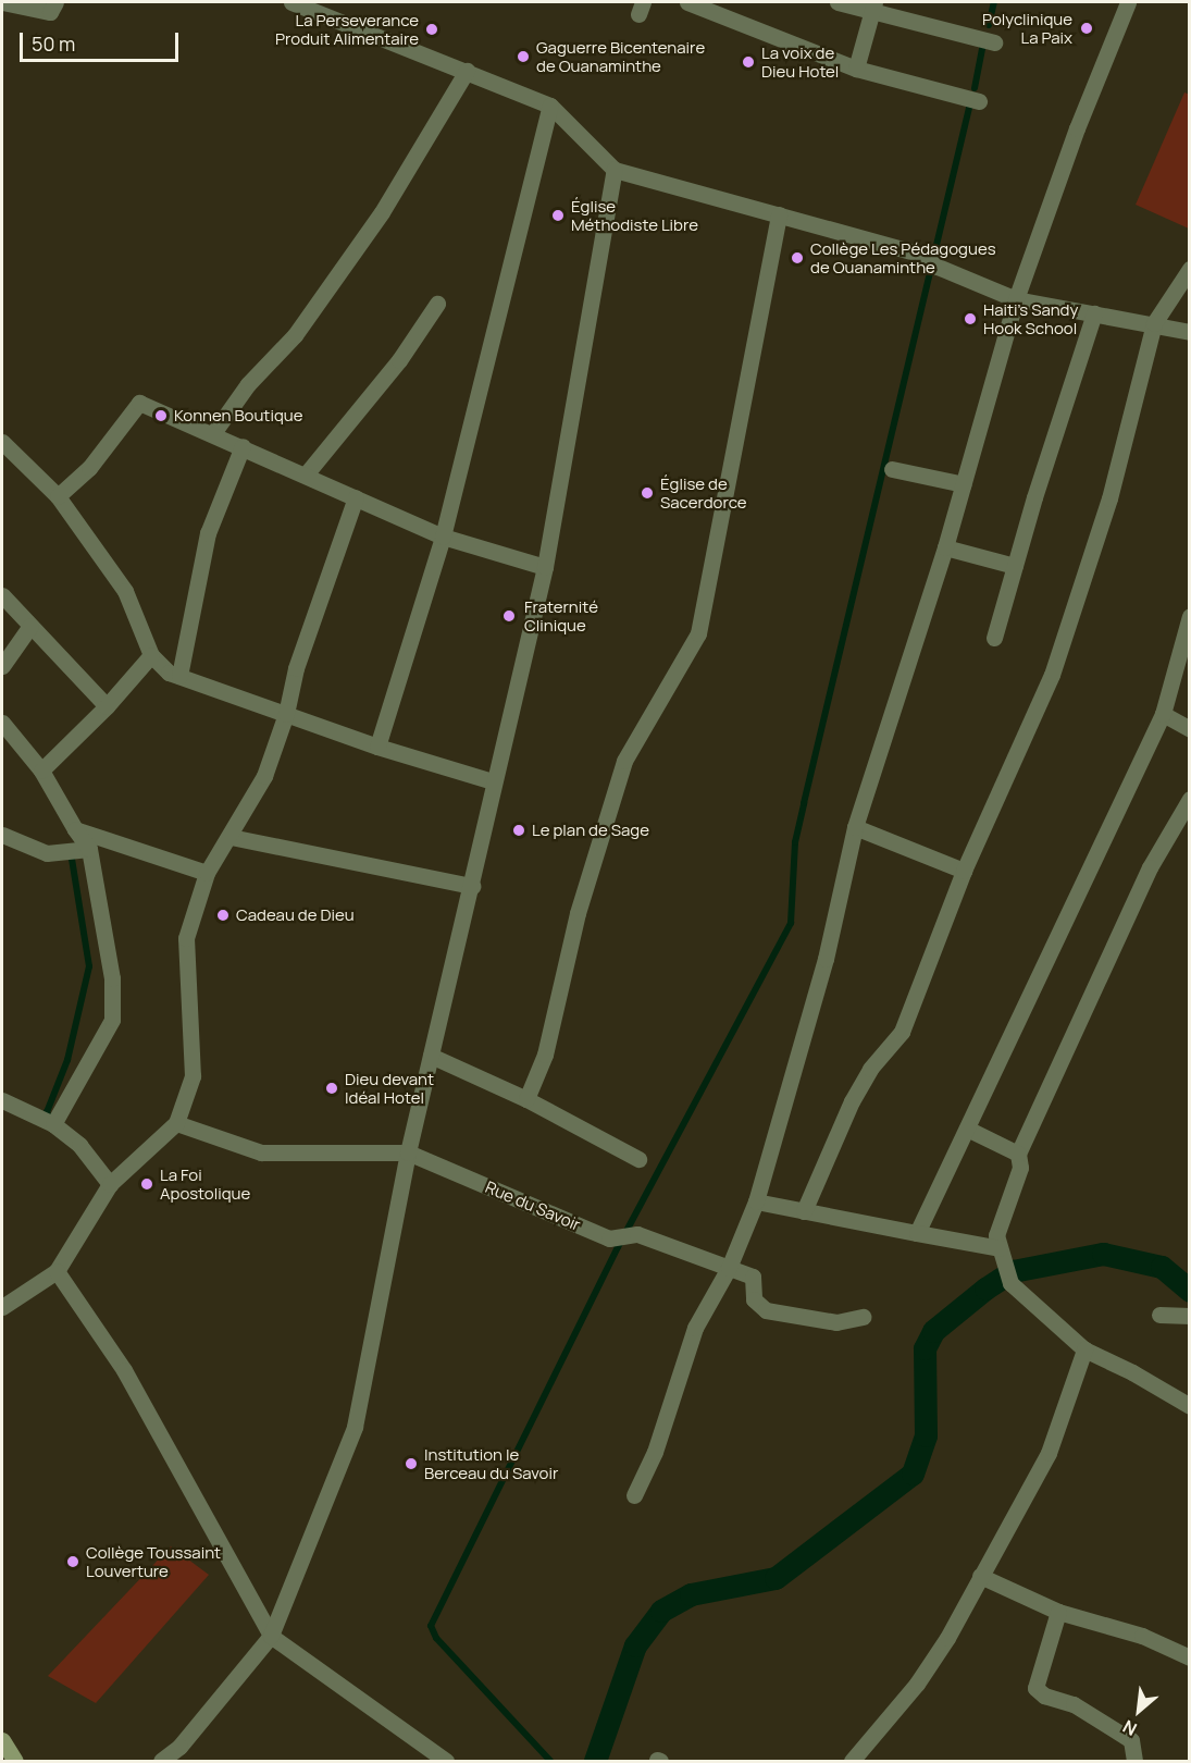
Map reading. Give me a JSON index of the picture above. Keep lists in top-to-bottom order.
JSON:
{
  "streets": {
    "street": ["Rue du Savoir"]
  },
  "places": [
    "Polyclinique La Paix",
    "La Perseverance Produit Alimentaire",
    "Gaguerre Bicentenaire de Ouanaminthe",
    "La voix de Dieu Hotel",
    "Église Méthodiste Libre",
    "Collège Les Pédagogues de Ouanaminthe",
    "Haiti's Sandy Hook School",
    "Konnen Boutique",
    "Église de Sacerdorce",
    "Fraternité Clinique",
    "Le plan de Sage",
    "Cadeau de Dieu",
    "Dieu devant Idéal Hotel",
    "La Foi Apostolique",
    "Institution le Berceau du Savoir",
    "Collège Toussaint Louverture"
  ],
  "scale_bar": "50 m",
  "north": "bottom left"
}
